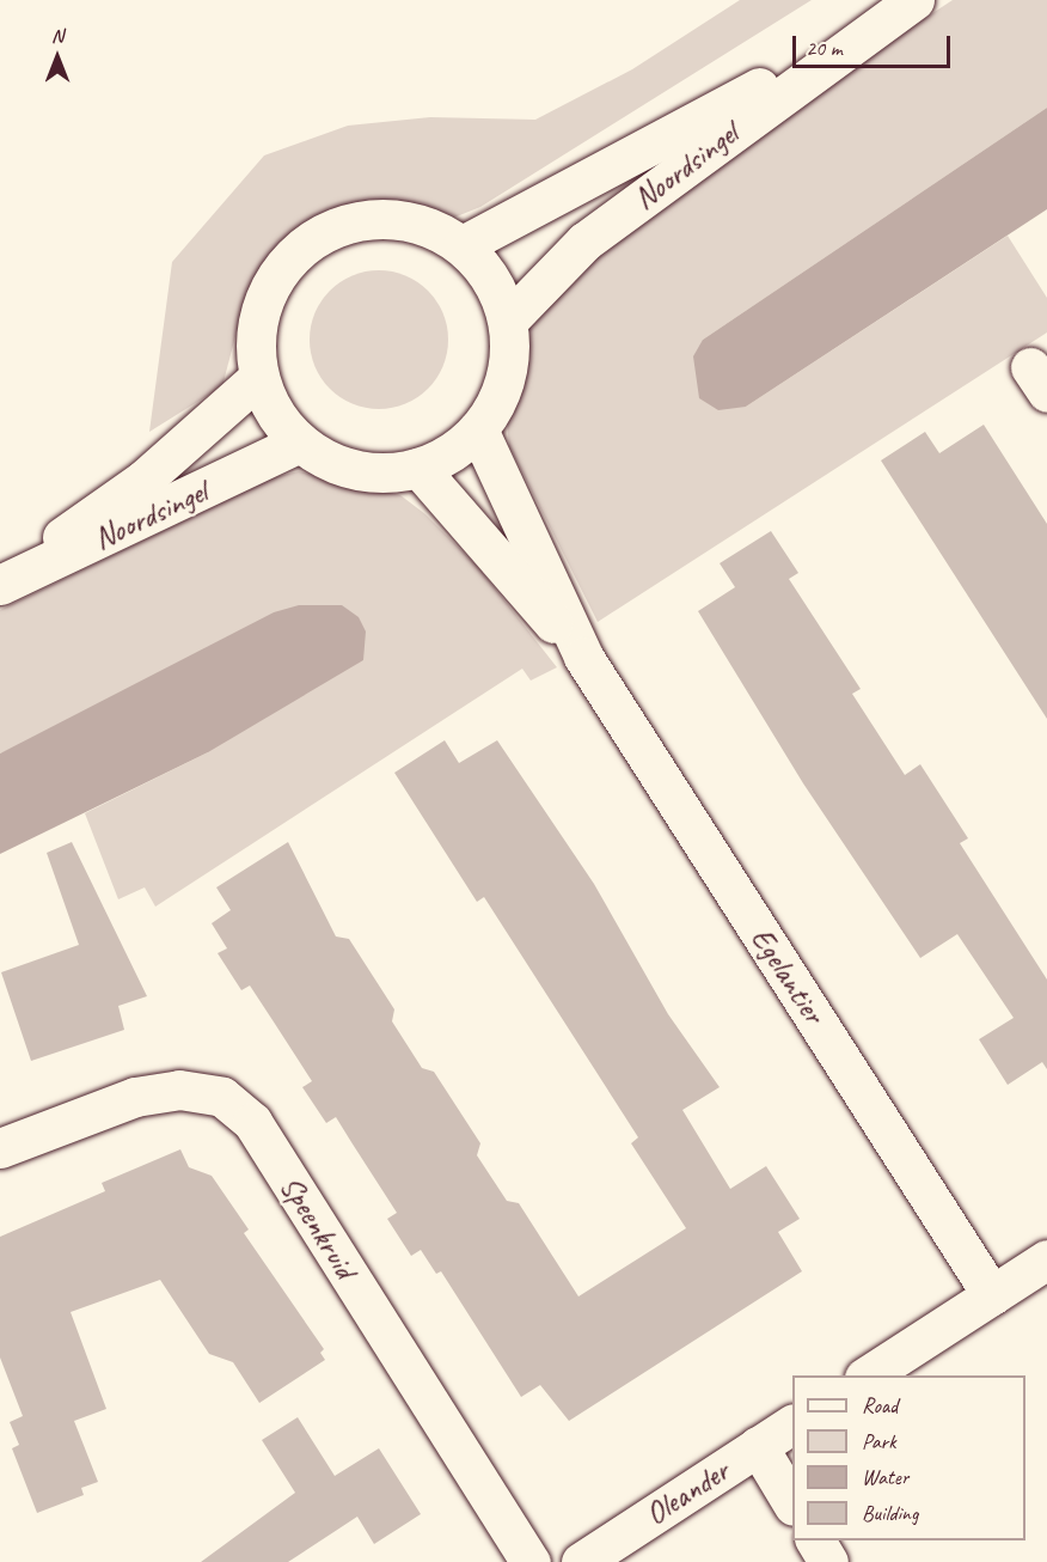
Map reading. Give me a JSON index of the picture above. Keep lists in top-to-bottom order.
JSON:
{
  "streets": {
    "street": [
      "Noordsingel",
      "Egelantier",
      "Speenkruid",
      "Oleander"
    ]
  },
  "crossings": [
    ["Noordsingel", "Egelantier"]
  ],
  "legend": [
    "Road",
    "Park",
    "Water",
    "Building"
  ],
  "scale_bar": "20 m",
  "north": "top"
}
